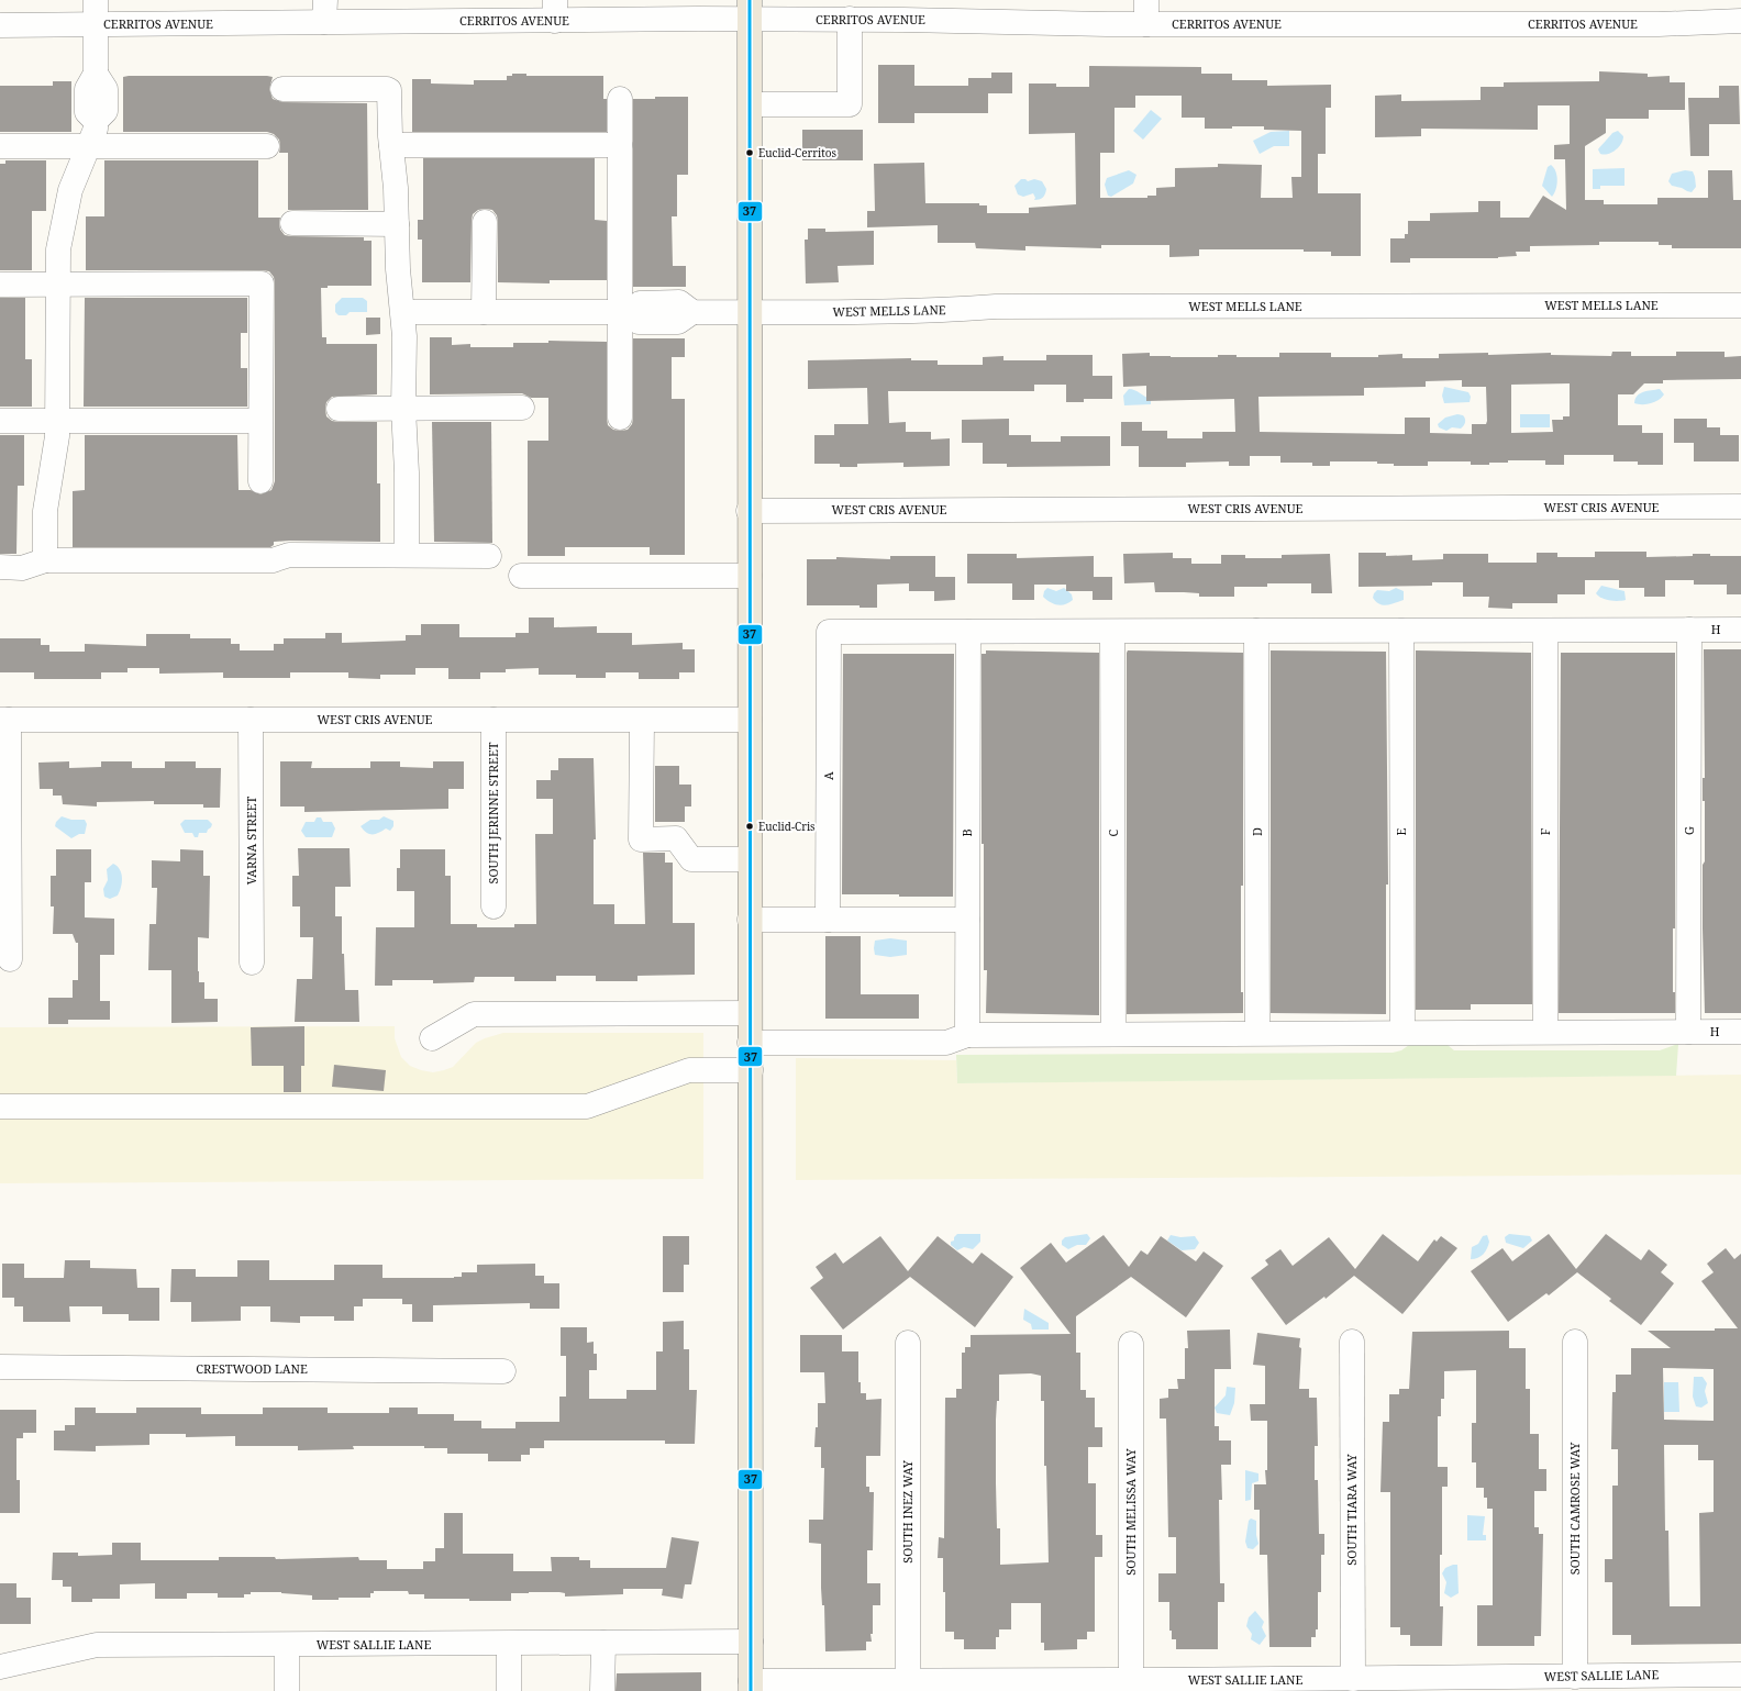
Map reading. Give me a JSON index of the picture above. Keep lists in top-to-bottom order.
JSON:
{
  "streets": {
    "street": [
      "CERRITOS AVENUE",
      "WEST MELLS LANE",
      "WEST CRIS AVENUE",
      "H",
      "A",
      "SOUTH JERINNE STREET",
      "G",
      "D",
      "E",
      "F",
      "B",
      "C",
      "VARNA STREET",
      "CRESTWOOD LANE",
      "SOUTH CAMROSE WAY",
      "SOUTH TIARA WAY",
      "SOUTH INEZ WAY",
      "SOUTH MELISSA WAY",
      "WEST SALLIE LANE"
    ]
  },
  "crossings": [
    ["WEST CRIS AVENUE", "SOUTH JERINNE STREET"],
    ["WEST CRIS AVENUE", "VARNA STREET"],
    ["H", "A"],
    ["H", "G"],
    ["H", "D"],
    ["H", "E"],
    ["H", "F"],
    ["H", "B"],
    ["H", "C"],
    ["SOUTH CAMROSE WAY", "WEST SALLIE LANE"],
    ["SOUTH TIARA WAY", "WEST SALLIE LANE"],
    ["SOUTH INEZ WAY", "WEST SALLIE LANE"],
    ["SOUTH MELISSA WAY", "WEST SALLIE LANE"]
  ],
  "places": ["Euclid-Cerritos", "Euclid-Cris"],
  "lines": ["transit line 37"]
}
